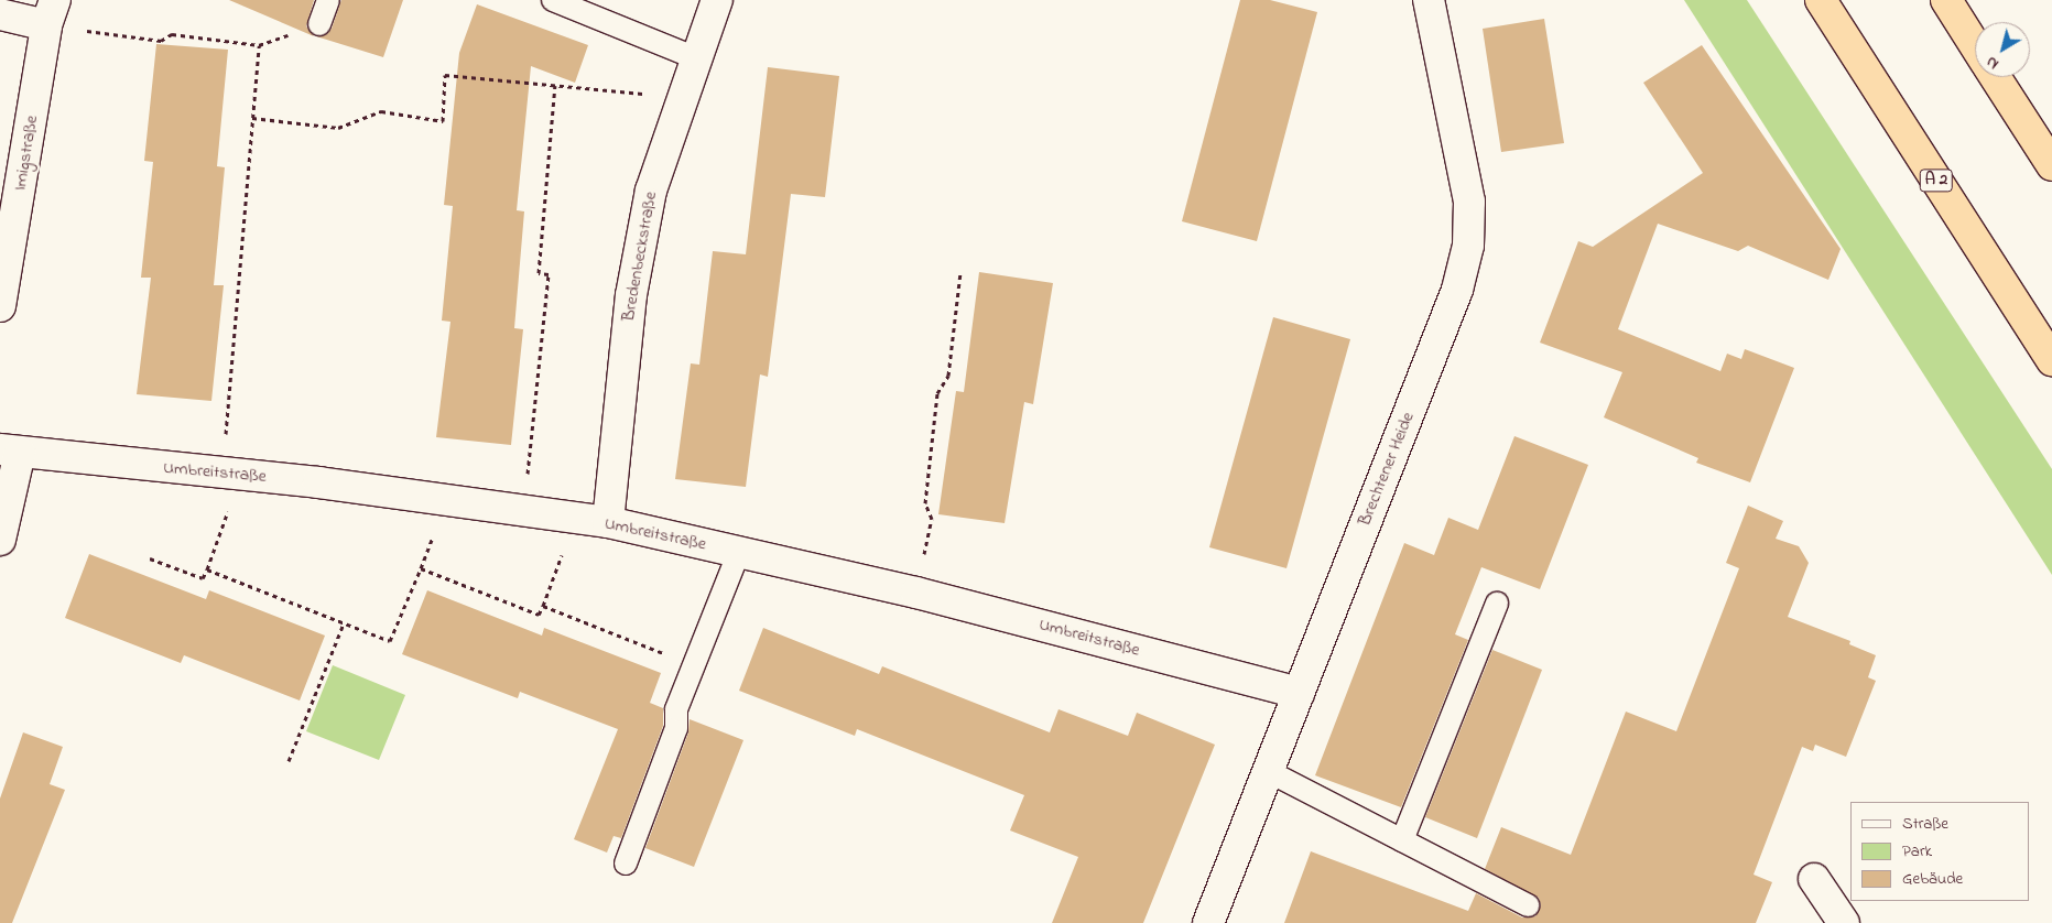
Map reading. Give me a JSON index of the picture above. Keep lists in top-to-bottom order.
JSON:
{
  "streets": {
    "highway": ["A 2"],
    "street": [
      "Imigstraße",
      "Bredenbeckstraße",
      "Brechtener Heide",
      "Umbreitstraße"
    ]
  },
  "crossings": [
    ["Bredenbeckstraße", "Umbreitstraße"],
    ["Brechtener Heide", "Umbreitstraße"]
  ],
  "legend": ["Straße", "Park", "Gebäude"],
  "north": "bottom left"
}
